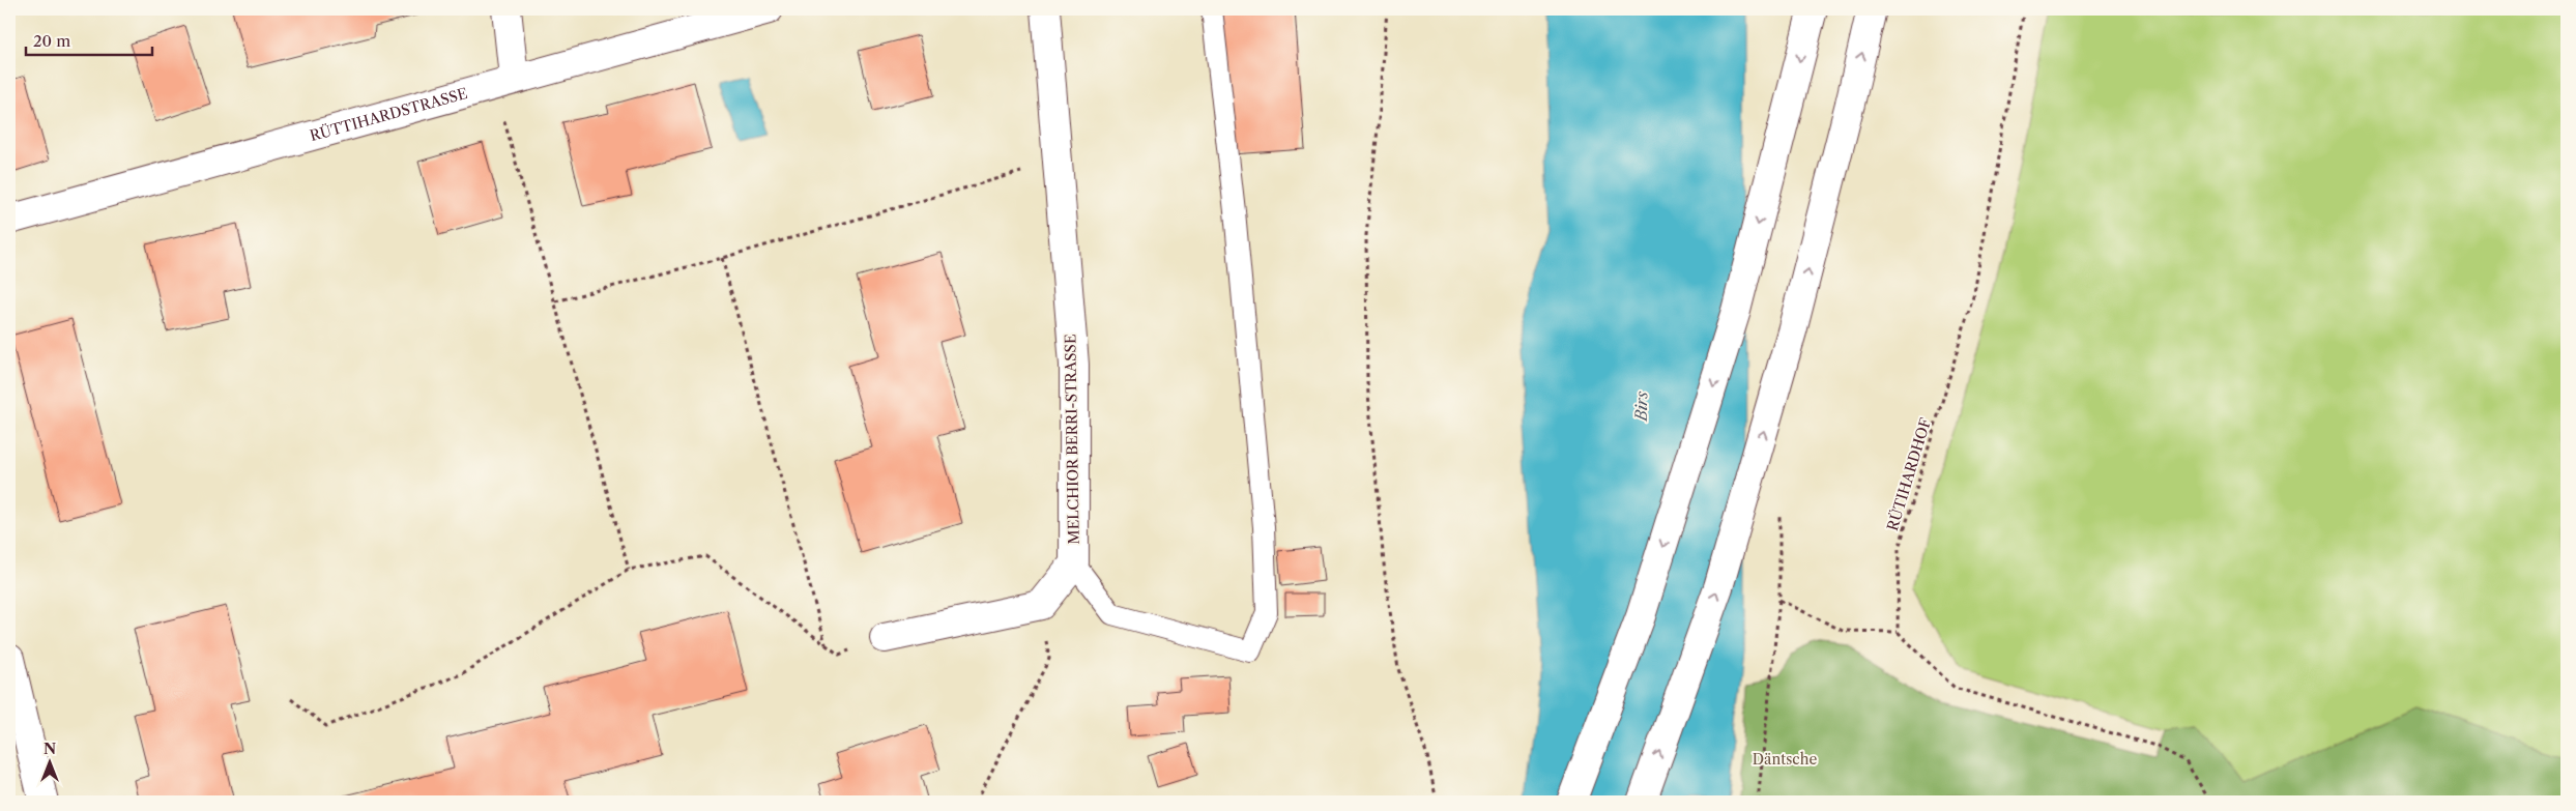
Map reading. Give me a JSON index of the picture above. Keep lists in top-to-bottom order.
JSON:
{
  "streets": {
    "main road": ["RÜTTIHARDSTRASSE", "MELCHIOR BERRI-STRASSE"],
    "path": ["RÜTIHARDHOF"]
  },
  "water": ["Birs"],
  "parks": ["Däntsche"],
  "scale_bar": "20 m",
  "north": "top"
}
